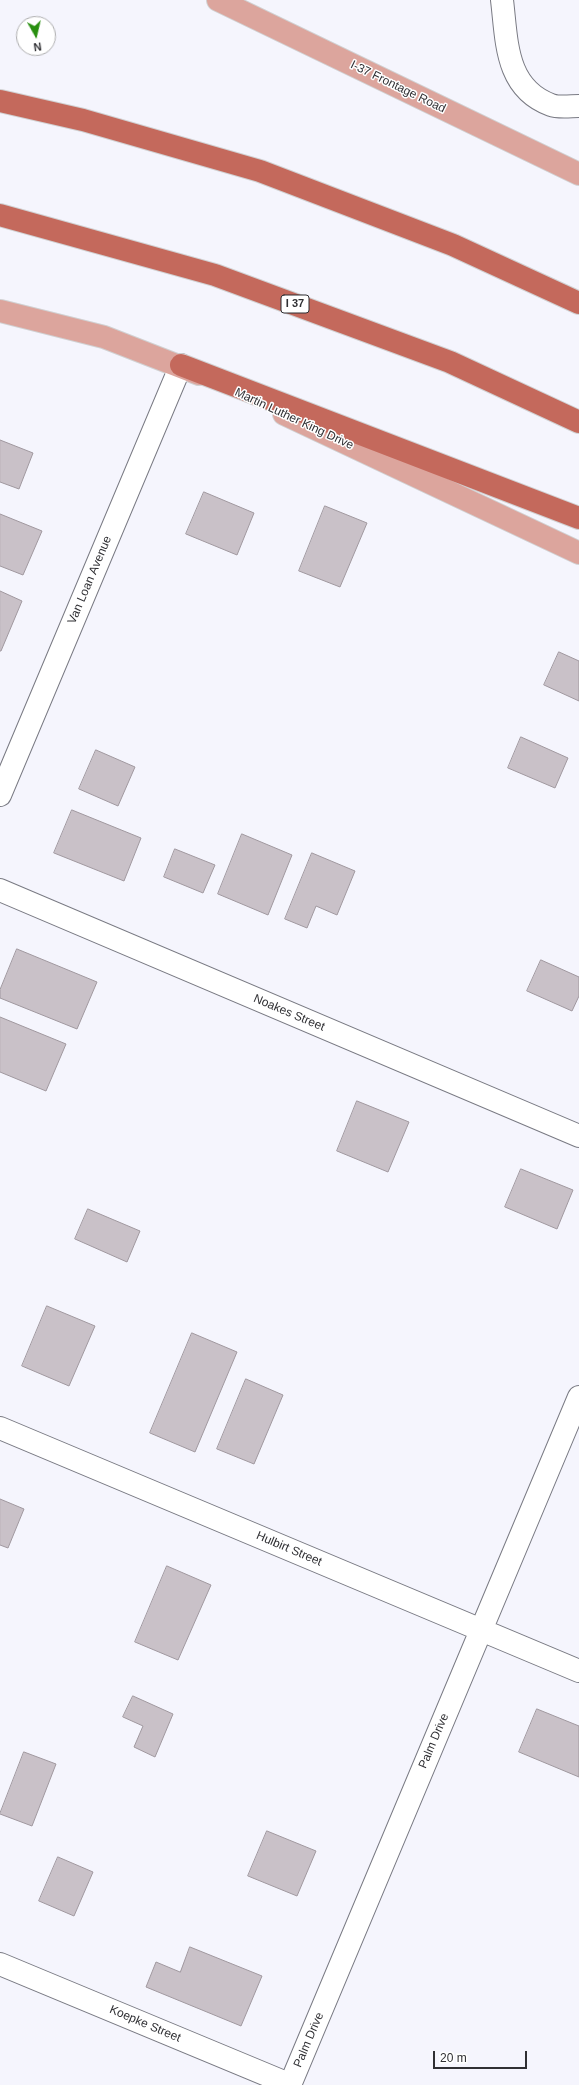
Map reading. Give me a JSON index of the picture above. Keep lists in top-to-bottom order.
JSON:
{
  "streets": {
    "highway": ["I 37"],
    "main road": ["I-37 Frontage Road", "Martin Luther King Drive"],
    "street": [
      "Van Loan Avenue",
      "Noakes Street",
      "Hulbirt Street",
      "Palm Drive",
      "Koepke Street"
    ]
  },
  "crossings": [
    ["Martin Luther King Drive", "Van Loan Avenue"],
    ["Hulbirt Street", "Palm Drive"],
    ["Palm Drive", "Koepke Street"]
  ],
  "scale_bar": "20 m",
  "north": "bottom"
}
